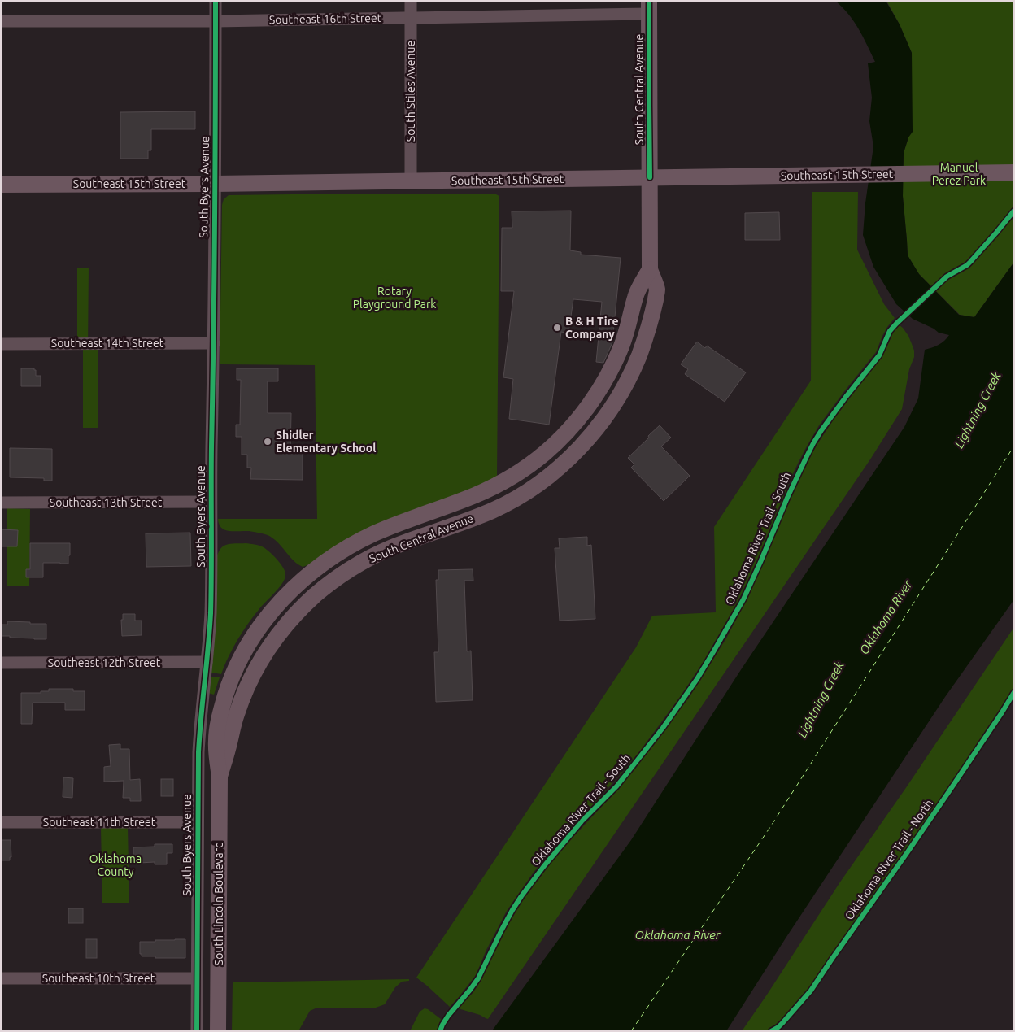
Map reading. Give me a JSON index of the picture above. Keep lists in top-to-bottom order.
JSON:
{
  "streets": {
    "main road": ["South Central Avenue", "Southeast 15th Street", "South Lincoln Boulevard"],
    "street": [
      "Southeast 16th Street",
      "South Stiles Avenue",
      "South Byers Avenue",
      "Southeast 14th Street",
      "Southeast 13th Street",
      "Southeast 12th Street",
      "Southeast 11th Street",
      "Southeast 10th Street"
    ],
    "cycle path": ["Oklahoma River Trail - South", "Oklahoma River Trail - North"]
  },
  "crossings": [
    ["Southeast 16th Street", "South Central Avenue"],
    ["Southeast 16th Street", "South Stiles Avenue"],
    ["Southeast 16th Street", "South Byers Avenue"],
    ["South Central Avenue", "Southeast 15th Street"],
    ["South Central Avenue", "South Lincoln Boulevard"],
    ["South Stiles Avenue", "Southeast 15th Street"],
    ["Southeast 15th Street", "South Byers Avenue"],
    ["South Byers Avenue", "Southeast 14th Street"],
    ["South Byers Avenue", "Southeast 13th Street"],
    ["South Byers Avenue", "Southeast 12th Street"],
    ["South Byers Avenue", "Southeast 11th Street"],
    ["South Byers Avenue", "Southeast 10th Street"]
  ],
  "water": ["Lightning Creek", "Oklahoma River"],
  "parks": ["Manuel Perez Park", "Rotary Playground Park", "Oklahoma County"],
  "places": ["B & H Tire Company", "Shidler Elementary School"]
}
